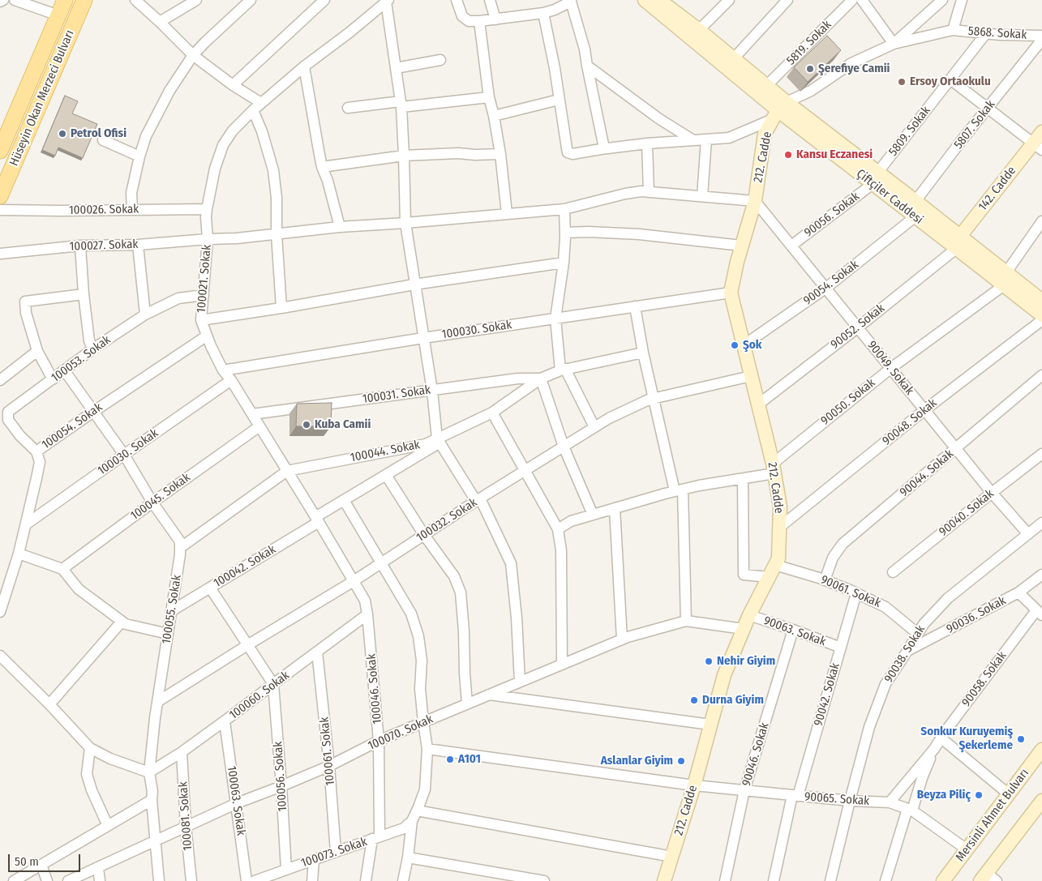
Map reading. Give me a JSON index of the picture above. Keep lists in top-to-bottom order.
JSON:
{
  "streets": {
    "main road": ["Hüseyin Okan Merzeci Bulvarı"],
    "street": [
      "5868. Sokak",
      "5819. Sokak",
      "5807. Sokak",
      "5809. Sokak",
      "212. Cadde",
      "142. Cadde",
      "Çiftçiler Caddesi",
      "100026. Sokak",
      "90056. Sokak",
      "100027. Sokak",
      "100021. Sokak",
      "90054. Sokak",
      "90052. Sokak",
      "100030. Sokak",
      "100053. Sokak",
      "90049. Sokak",
      "100031. Sokak",
      "90050. Sokak",
      "90048. Sokak",
      "100054. Sokak",
      "100044. Sokak",
      "90044. Sokak",
      "100045. Sokak",
      "90040. Sokak",
      "100032. Sokak",
      "100042. Sokak",
      "90061. Sokak",
      "100055. Sokak",
      "90036. Sokak",
      "90063. Sokak",
      "90038. Sokak",
      "90058. Sokak",
      "100046. Sokak",
      "90042. Sokak",
      "100060. Sokak",
      "100070. Sokak",
      "100061. Sokak",
      "90046. Sokak",
      "100056. Sokak",
      "90065. Sokak",
      "100063. Sokak",
      "Mersinli Ahmet Bulvarı",
      "100081. Sokak",
      "100073. Sokak"
    ]
  },
  "crossings": [
    ["5868. Sokak", "5809. Sokak"],
    ["5819. Sokak", "Çiftçiler Caddesi"],
    ["5807. Sokak", "Çiftçiler Caddesi"],
    ["5807. Sokak", "90054. Sokak"],
    ["5809. Sokak", "Çiftçiler Caddesi"],
    ["5809. Sokak", "90056. Sokak"],
    ["212. Cadde", "Çiftçiler Caddesi"],
    ["212. Cadde", "100027. Sokak"],
    ["212. Cadde", "90054. Sokak"],
    ["212. Cadde", "90052. Sokak"],
    ["212. Cadde", "100030. Sokak"],
    ["212. Cadde", "90049. Sokak"],
    ["212. Cadde", "90050. Sokak"],
    ["212. Cadde", "90048. Sokak"],
    ["212. Cadde", "100032. Sokak"],
    ["212. Cadde", "90061. Sokak"],
    ["212. Cadde", "90063. Sokak"],
    ["212. Cadde", "100070. Sokak"],
    ["212. Cadde", "90065. Sokak"],
    ["142. Cadde", "Çiftçiler Caddesi"],
    ["142. Cadde", "90052. Sokak"],
    ["Çiftçiler Caddesi", "90056. Sokak"],
    ["Çiftçiler Caddesi", "90054. Sokak"],
    ["Çiftçiler Caddesi", "90052. Sokak"],
    ["Çiftçiler Caddesi", "90050. Sokak"],
    ["100026. Sokak", "100021. Sokak"],
    ["90056. Sokak", "90049. Sokak"],
    ["100027. Sokak", "100021. Sokak"],
    ["100027. Sokak", "90049. Sokak"],
    ["100021. Sokak", "100030. Sokak"],
    ["100021. Sokak", "100053. Sokak"],
    ["100021. Sokak", "100031. Sokak"],
    ["100021. Sokak", "100054. Sokak"],
    ["100021. Sokak", "100044. Sokak"],
    ["100021. Sokak", "100045. Sokak"],
    ["100021. Sokak", "100032. Sokak"],
    ["100021. Sokak", "100042. Sokak"],
    ["100021. Sokak", "100046. Sokak"],
    ["100021. Sokak", "100060. Sokak"],
    ["90054. Sokak", "90049. Sokak"],
    ["90052. Sokak", "90049. Sokak"],
    ["100030. Sokak", "100054. Sokak"],
    ["100053. Sokak", "100054. Sokak"],
    ["90049. Sokak", "90050. Sokak"],
    ["90049. Sokak", "90048. Sokak"],
    ["90049. Sokak", "90044. Sokak"],
    ["90049. Sokak", "90040. Sokak"],
    ["90049. Sokak", "90038. Sokak"],
    ["100031. Sokak", "100044. Sokak"],
    ["100044. Sokak", "100042. Sokak"],
    ["100044. Sokak", "100055. Sokak"],
    ["90044. Sokak", "90061. Sokak"],
    ["100032. Sokak", "100055. Sokak"],
    ["100042. Sokak", "100055. Sokak"],
    ["90061. Sokak", "90038. Sokak"],
    ["90061. Sokak", "90042. Sokak"],
    ["100055. Sokak", "100060. Sokak"],
    ["100055. Sokak", "100070. Sokak"],
    ["90036. Sokak", "90038. Sokak"],
    ["90063. Sokak", "90042. Sokak"],
    ["90063. Sokak", "90046. Sokak"],
    ["90038. Sokak", "90065. Sokak"],
    ["90058. Sokak", "90065. Sokak"],
    ["100046. Sokak", "100060. Sokak"],
    ["100046. Sokak", "100070. Sokak"],
    ["100046. Sokak", "100073. Sokak"],
    ["90042. Sokak", "90065. Sokak"],
    ["100060. Sokak", "100061. Sokak"],
    ["100060. Sokak", "100056. Sokak"],
    ["100060. Sokak", "100063. Sokak"],
    ["100060. Sokak", "100081. Sokak"],
    ["100070. Sokak", "100061. Sokak"],
    ["100070. Sokak", "100056. Sokak"],
    ["100070. Sokak", "100063. Sokak"],
    ["100070. Sokak", "100081. Sokak"],
    ["100061. Sokak", "100073. Sokak"],
    ["90046. Sokak", "90065. Sokak"],
    ["100056. Sokak", "100073. Sokak"],
    ["90065. Sokak", "Mersinli Ahmet Bulvarı"]
  ],
  "places": [
    "Şerefiye Camii",
    "Ersoy Ortaokulu",
    "Petrol Ofisi",
    "Kansu Eczanesi",
    "Şok",
    "Kuba Camii",
    "Nehir Giyim",
    "Durna Giyim",
    "Sonkur Kuruyemiş Şekerleme",
    "A101",
    "Aslanlar Giyim",
    "Beyza Piliç"
  ],
  "scale_bar": "50 m"
}
